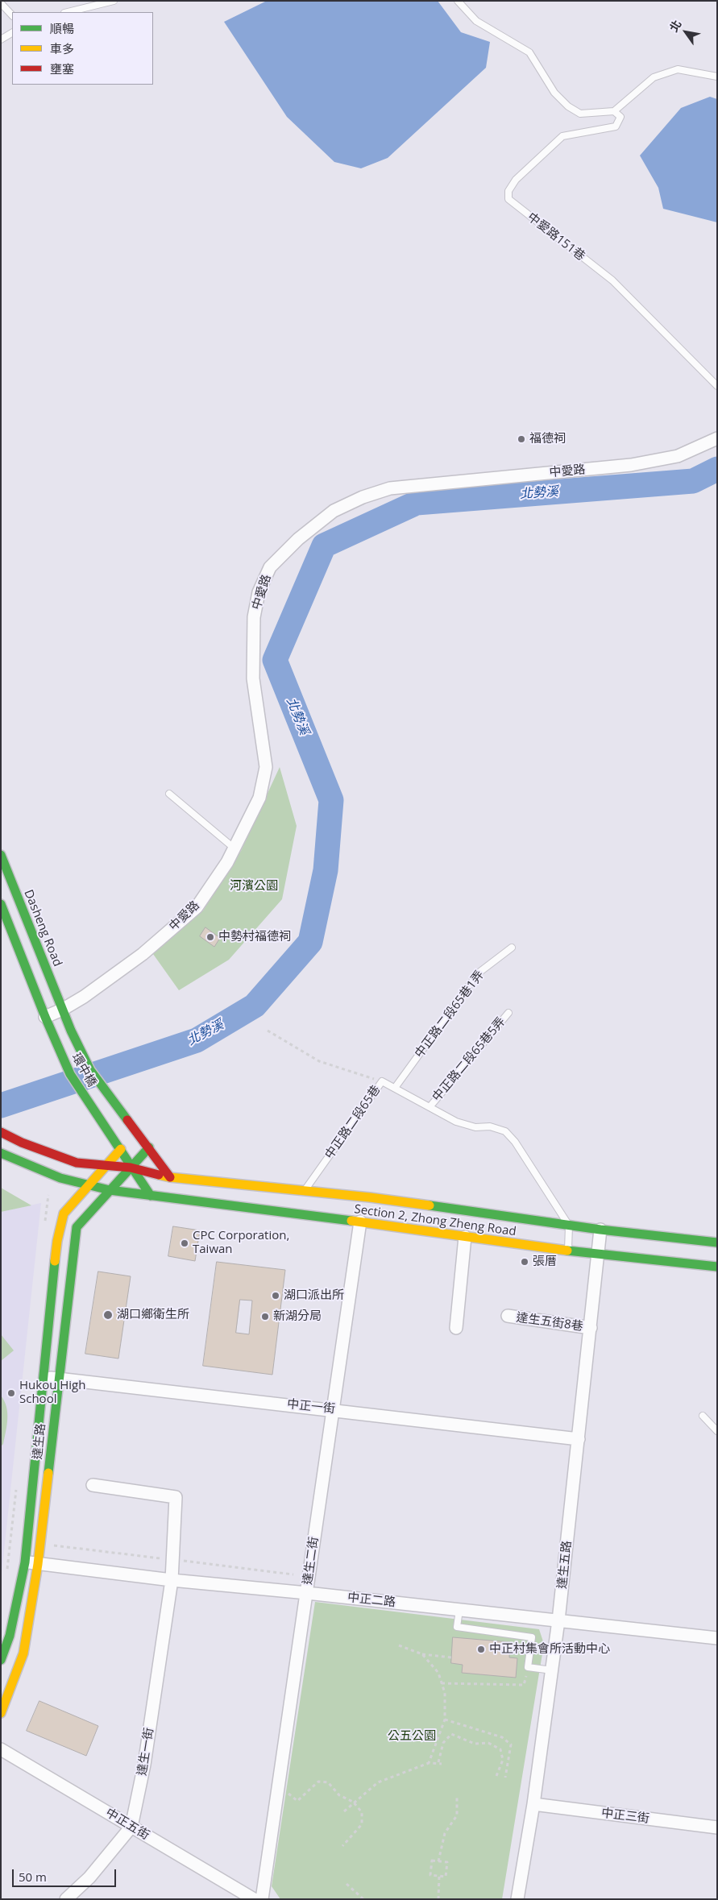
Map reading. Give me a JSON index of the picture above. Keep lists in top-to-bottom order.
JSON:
{
  "streets": {
    "main road": [
      "Dasheng Road",
      "環中橋",
      "Section 2, Zhong Zheng Road",
      "達生路"
    ],
    "street": [
      "中愛路",
      "達生五街8巷",
      "中正一街",
      "達生二街",
      "達生五路",
      "中正二路",
      "達生一街",
      "中正三街",
      "中正五街"
    ],
    "lane": [
      "中愛路151巷",
      "中正路二段65巷1弄",
      "中正路二段65巷5弄",
      "中正路二段65巷"
    ]
  },
  "crossings": [
    ["中愛路", "Dasheng Road"],
    ["中愛路", "環中橋"],
    ["Dasheng Road", "環中橋"],
    ["中正路二段65巷1弄", "中正路二段65巷"],
    ["中正路二段65巷5弄", "中正路二段65巷"],
    ["環中橋", "達生路"],
    ["中正路二段65巷", "Section 2, Zhong Zheng Road"],
    ["Section 2, Zhong Zheng Road", "達生路"],
    ["Section 2, Zhong Zheng Road", "達生二街"],
    ["Section 2, Zhong Zheng Road", "達生五路"],
    ["達生五街8巷", "達生五路"],
    ["中正一街", "達生路"],
    ["中正一街", "達生二街"],
    ["中正一街", "達生五路"],
    ["達生路", "中正二路"],
    ["達生二街", "中正二路"],
    ["達生五路", "中正二路"],
    ["達生五路", "中正三街"],
    ["中正二路", "達生一街"],
    ["達生一街", "中正五街"]
  ],
  "water": ["北勢溪"],
  "parks": ["河濱公園", "公五公園"],
  "places": [
    "福德祠",
    "中勢村福德祠",
    "CPC Corporation, Taiwan",
    "張厝",
    "湖口派出所",
    "湖口鄉衛生所",
    "新湖分局",
    "Hukou High School",
    "中正村集會所活動中心"
  ],
  "legend": ["順暢", "車多", "壅塞"],
  "scale_bar": "50 m",
  "north": "top left"
}
